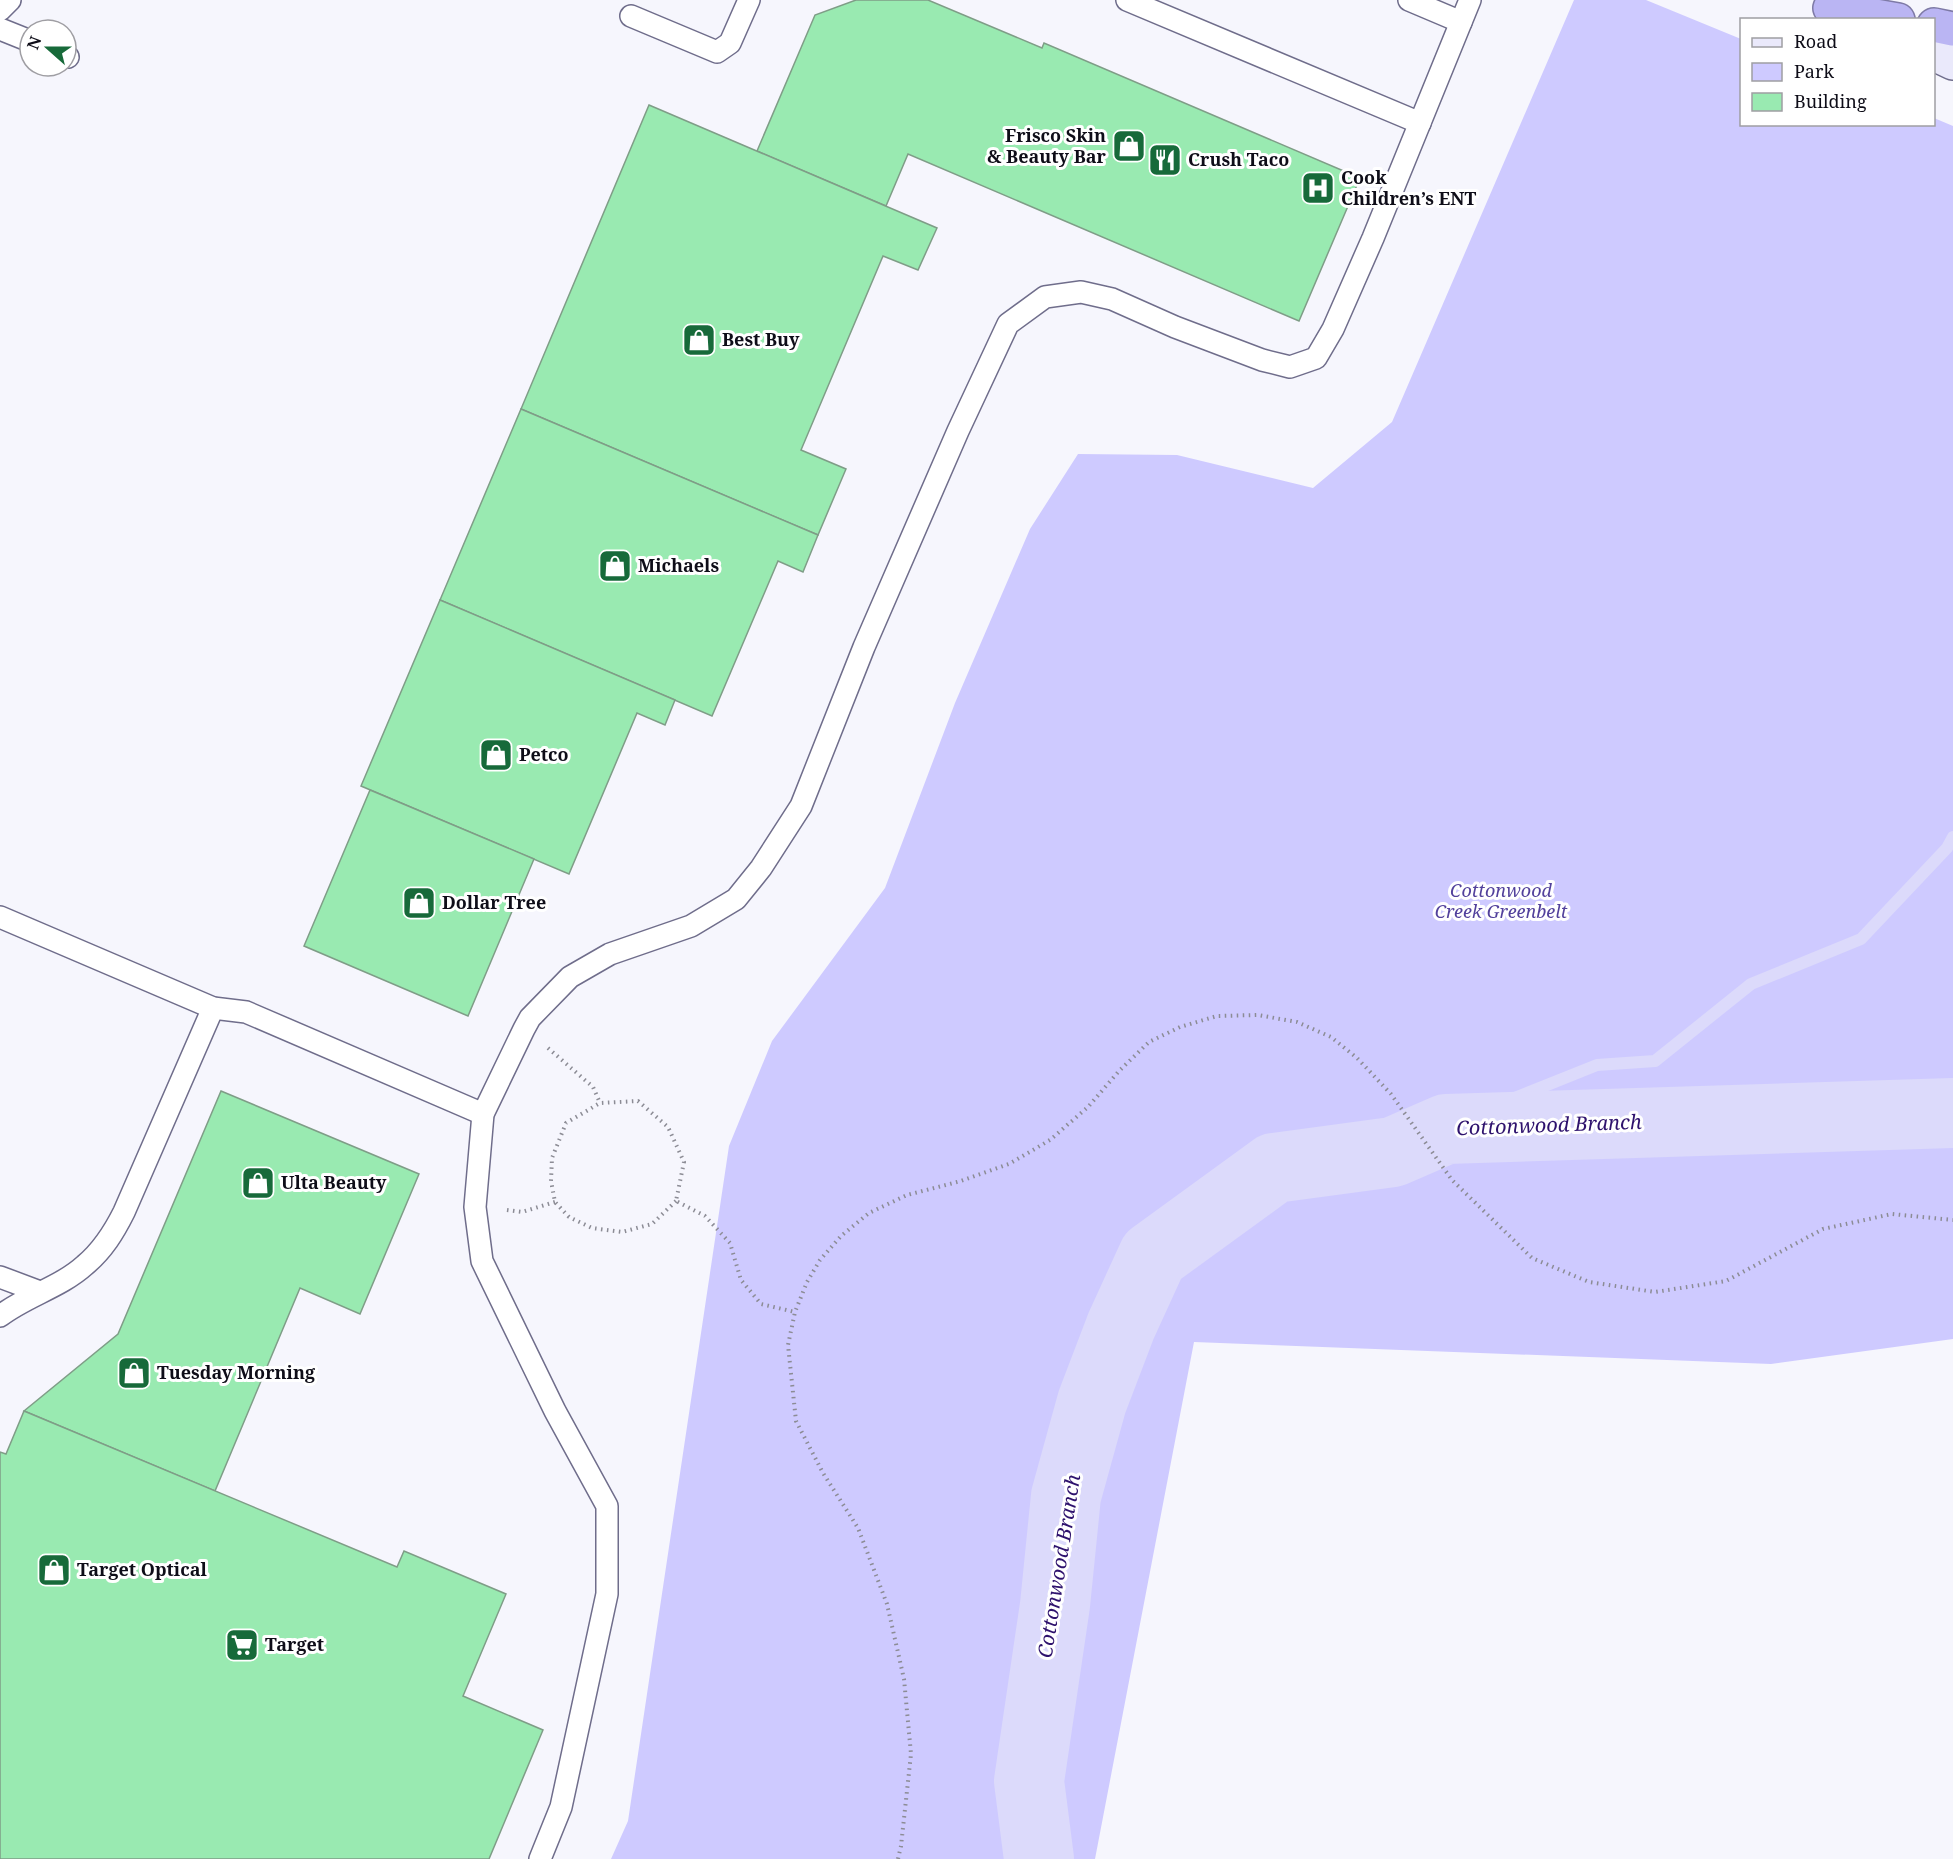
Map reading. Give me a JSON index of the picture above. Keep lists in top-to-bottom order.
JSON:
{
  "water": ["Cottonwood Branch"],
  "parks": ["Cottonwood Creek Greenbelt"],
  "places": {
    "shop": [
      "Frisco Skin & Beauty Bar",
      "Best Buy",
      "Michaels",
      "Petco",
      "Dollar Tree",
      "Ulta Beauty",
      "Tuesday Morning",
      "Target Optical"
    ],
    "restaurant": ["Crush Taco"],
    "hospital": ["Cook Children’s ENT"],
    "supermarket": ["Target"]
  },
  "legend": ["Road", "Park", "Building"],
  "north": "left"
}
